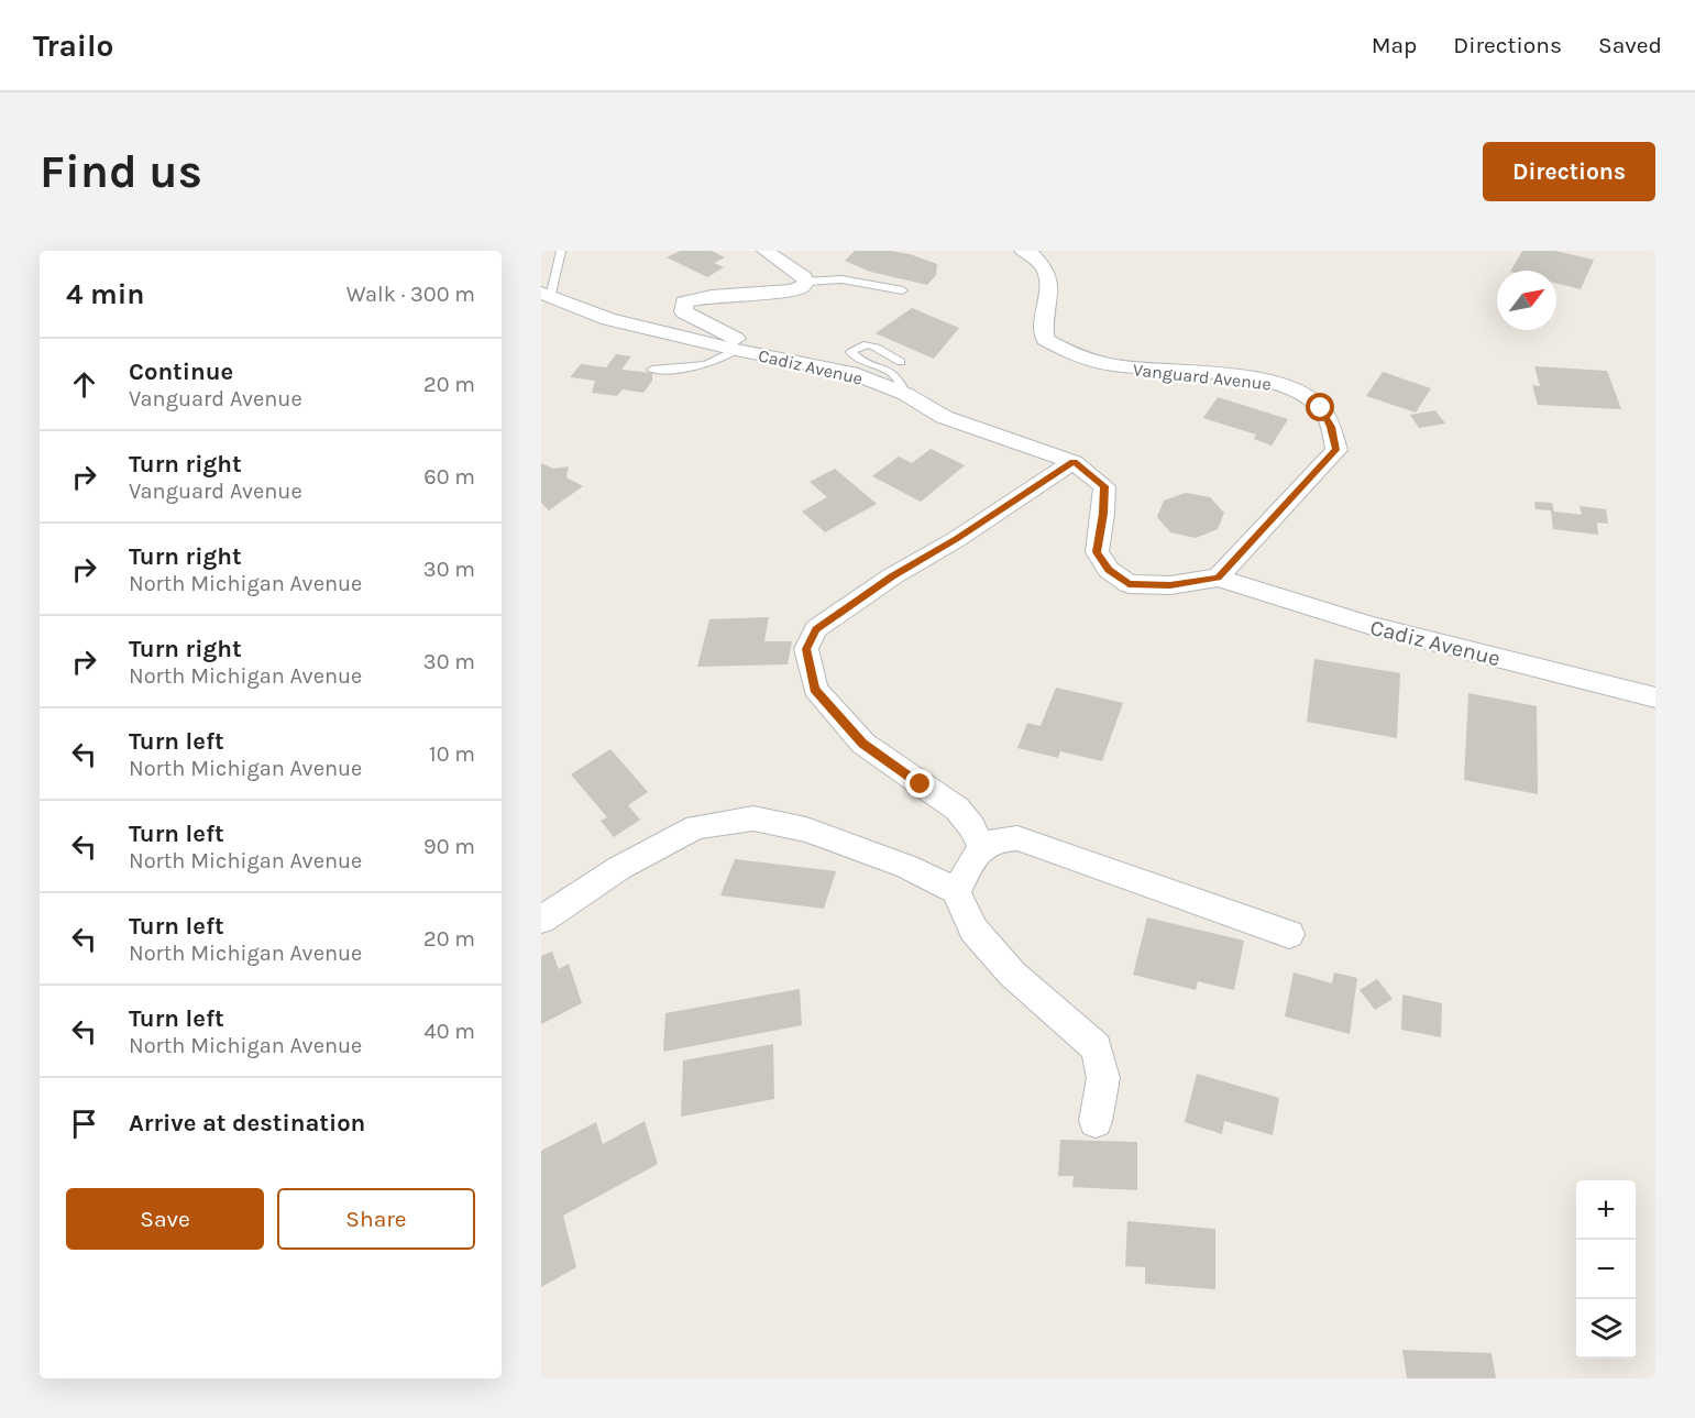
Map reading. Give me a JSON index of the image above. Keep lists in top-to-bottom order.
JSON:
{
  "streets": {
    "street": ["Cadiz Avenue", "Vanguard Avenue"]
  },
  "crossings": [
    ["Cadiz Avenue", "Vanguard Avenue"]
  ],
  "north": "top right",
  "page": {
    "header": "Trailo",
    "nav": ["Map", "Directions", "Saved"],
    "buttons": [
      "Directions",
      ["Save", "Share"]
    ],
    "title": "Find us",
    "heading": ["4 min", "Walk · 300 m"],
    "list": [
      ["Continue", "Vanguard Avenue", "20 m"],
      ["Turn right", "Vanguard Avenue", "60 m"],
      ["Turn right", "North Michigan Avenue", "30 m"],
      ["Turn right", "North Michigan Avenue", "30 m"],
      ["Turn left", "North Michigan Avenue", "10 m"],
      ["Turn left", "North Michigan Avenue", "90 m"],
      ["Turn left", "North Michigan Avenue", "20 m"],
      ["Turn left", "North Michigan Avenue", "40 m"],
      "Arrive at destination"
    ],
    "map_buttons": ["+", "−"]
  }
}
